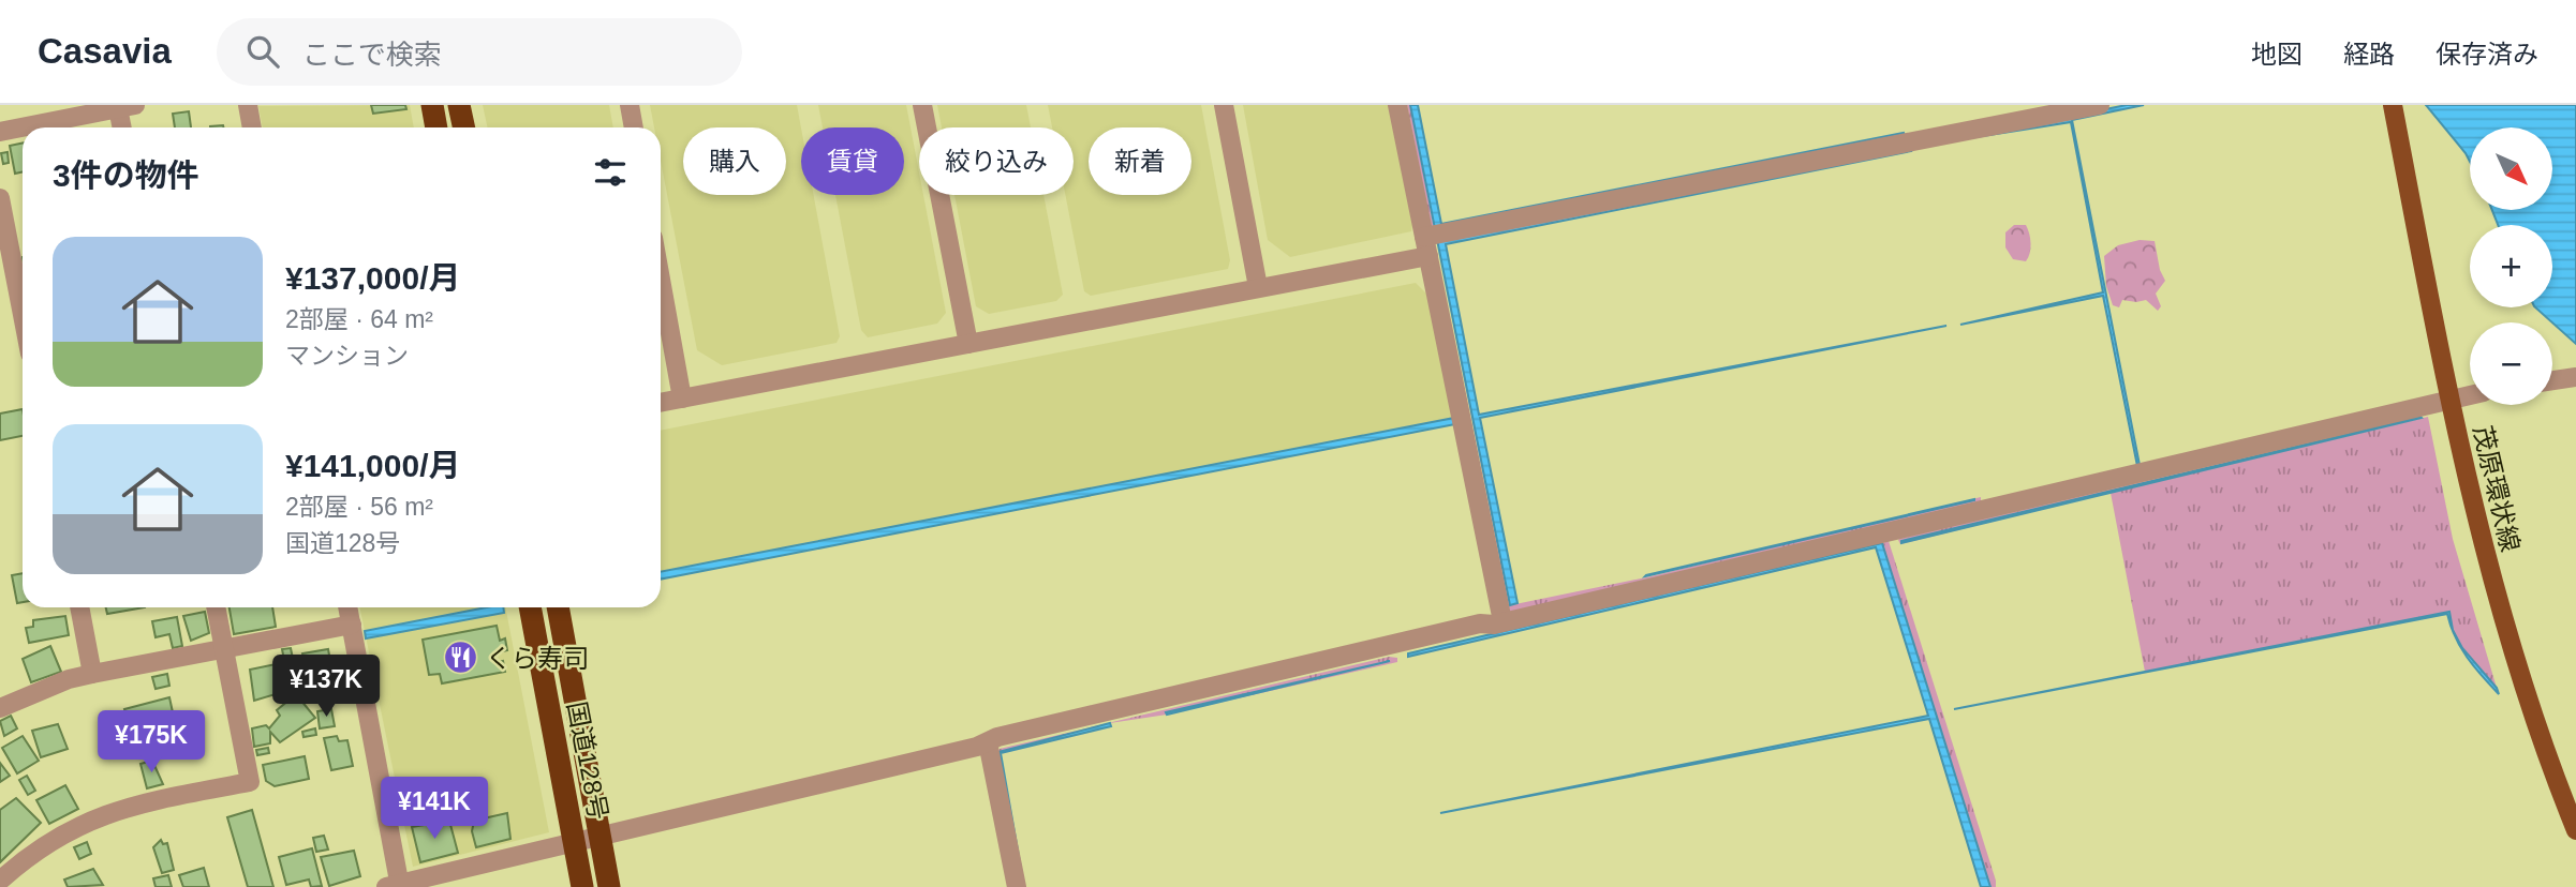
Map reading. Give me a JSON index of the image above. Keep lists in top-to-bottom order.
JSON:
{
  "streets": {
    "highway": ["国道128号"],
    "main road": ["茂原環状線"]
  },
  "places": {
    "restaurant": ["くら寿司"]
  },
  "north": "bottom right",
  "page": {
    "header": "Casavia",
    "search": "ここで検索",
    "nav": ["地図", "経路", "保存済み"],
    "map_buttons": ["+", "−"],
    "chip": [
      "購入",
      "賃貸",
      "絞り込み",
      "新着"
    ],
    "heading": "3件の物件",
    "list": [
      {
        "name": "¥137,000/月",
        "note": "2部屋 · 64 m² · マンション"
      },
      {
        "name": "¥141,000/月",
        "note": "2部屋 · 56 m² · 国道128号"
      }
    ],
    "price": ["¥137K", "¥175K", "¥141K"]
  }
}
